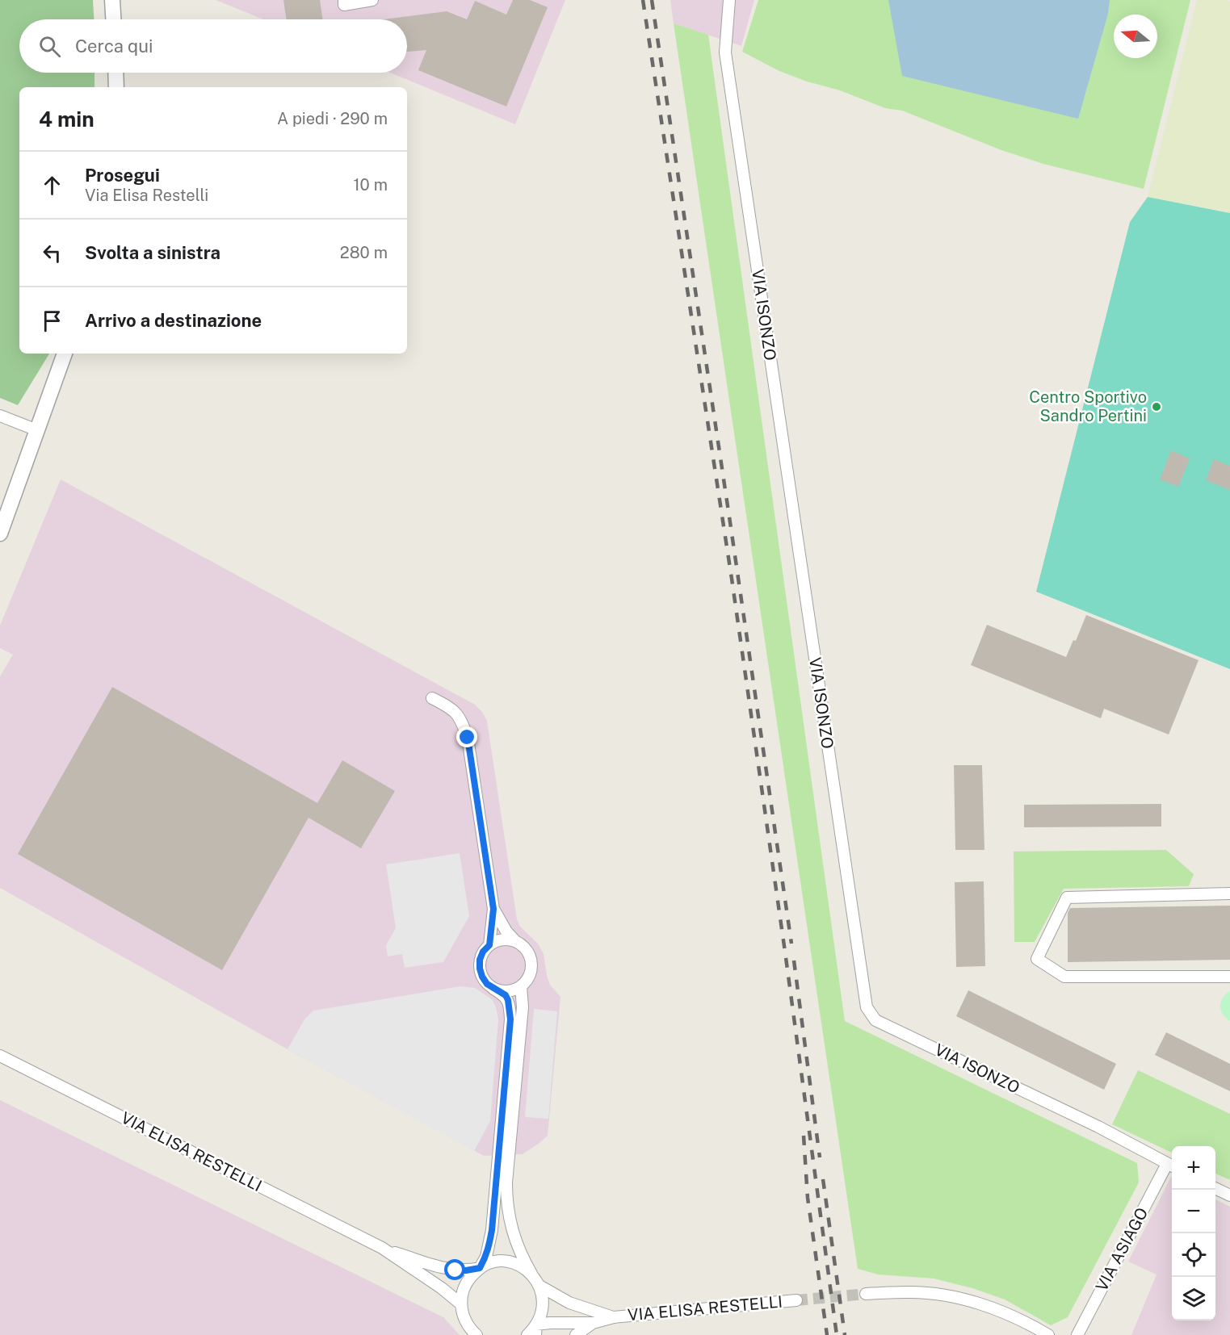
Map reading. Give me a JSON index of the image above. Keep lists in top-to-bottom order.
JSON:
{
  "streets": {
    "street": ["VIA ISONZO", "VIA ELISA RESTELLI", "VIA ASIAGO"]
  },
  "crossings": [
    ["VIA ISONZO", "VIA ASIAGO"]
  ],
  "places": ["Centro Sportivo Sandro Pertini"],
  "north": "left",
  "page": {
    "search": "Cerca qui",
    "heading": ["4 min", "A piedi · 290 m"],
    "list": [
      ["Prosegui", "Via Elisa Restelli", "10 m"],
      ["Svolta a sinistra", "280 m"],
      "Arrivo a destinazione"
    ],
    "map_buttons": ["+", "−"]
  }
}
